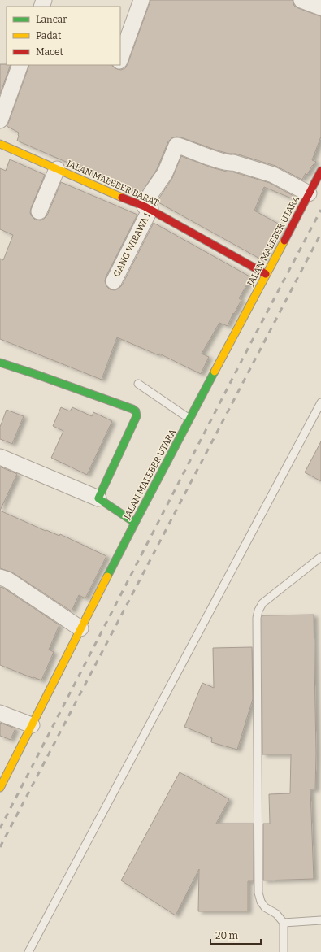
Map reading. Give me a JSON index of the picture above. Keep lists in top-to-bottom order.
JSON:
{
  "streets": {
    "street": ["JALAN MALEBER BARAT", "JALAN MALEBER UTARA", "GANG WIBAWA I"]
  },
  "crossings": [
    ["JALAN MALEBER BARAT", "JALAN MALEBER UTARA"],
    ["JALAN MALEBER BARAT", "GANG WIBAWA I"],
    ["JALAN MALEBER UTARA", "GANG WIBAWA I"]
  ],
  "legend": ["Lancar", "Padat", "Macet"],
  "scale_bar": "20 m"
}
